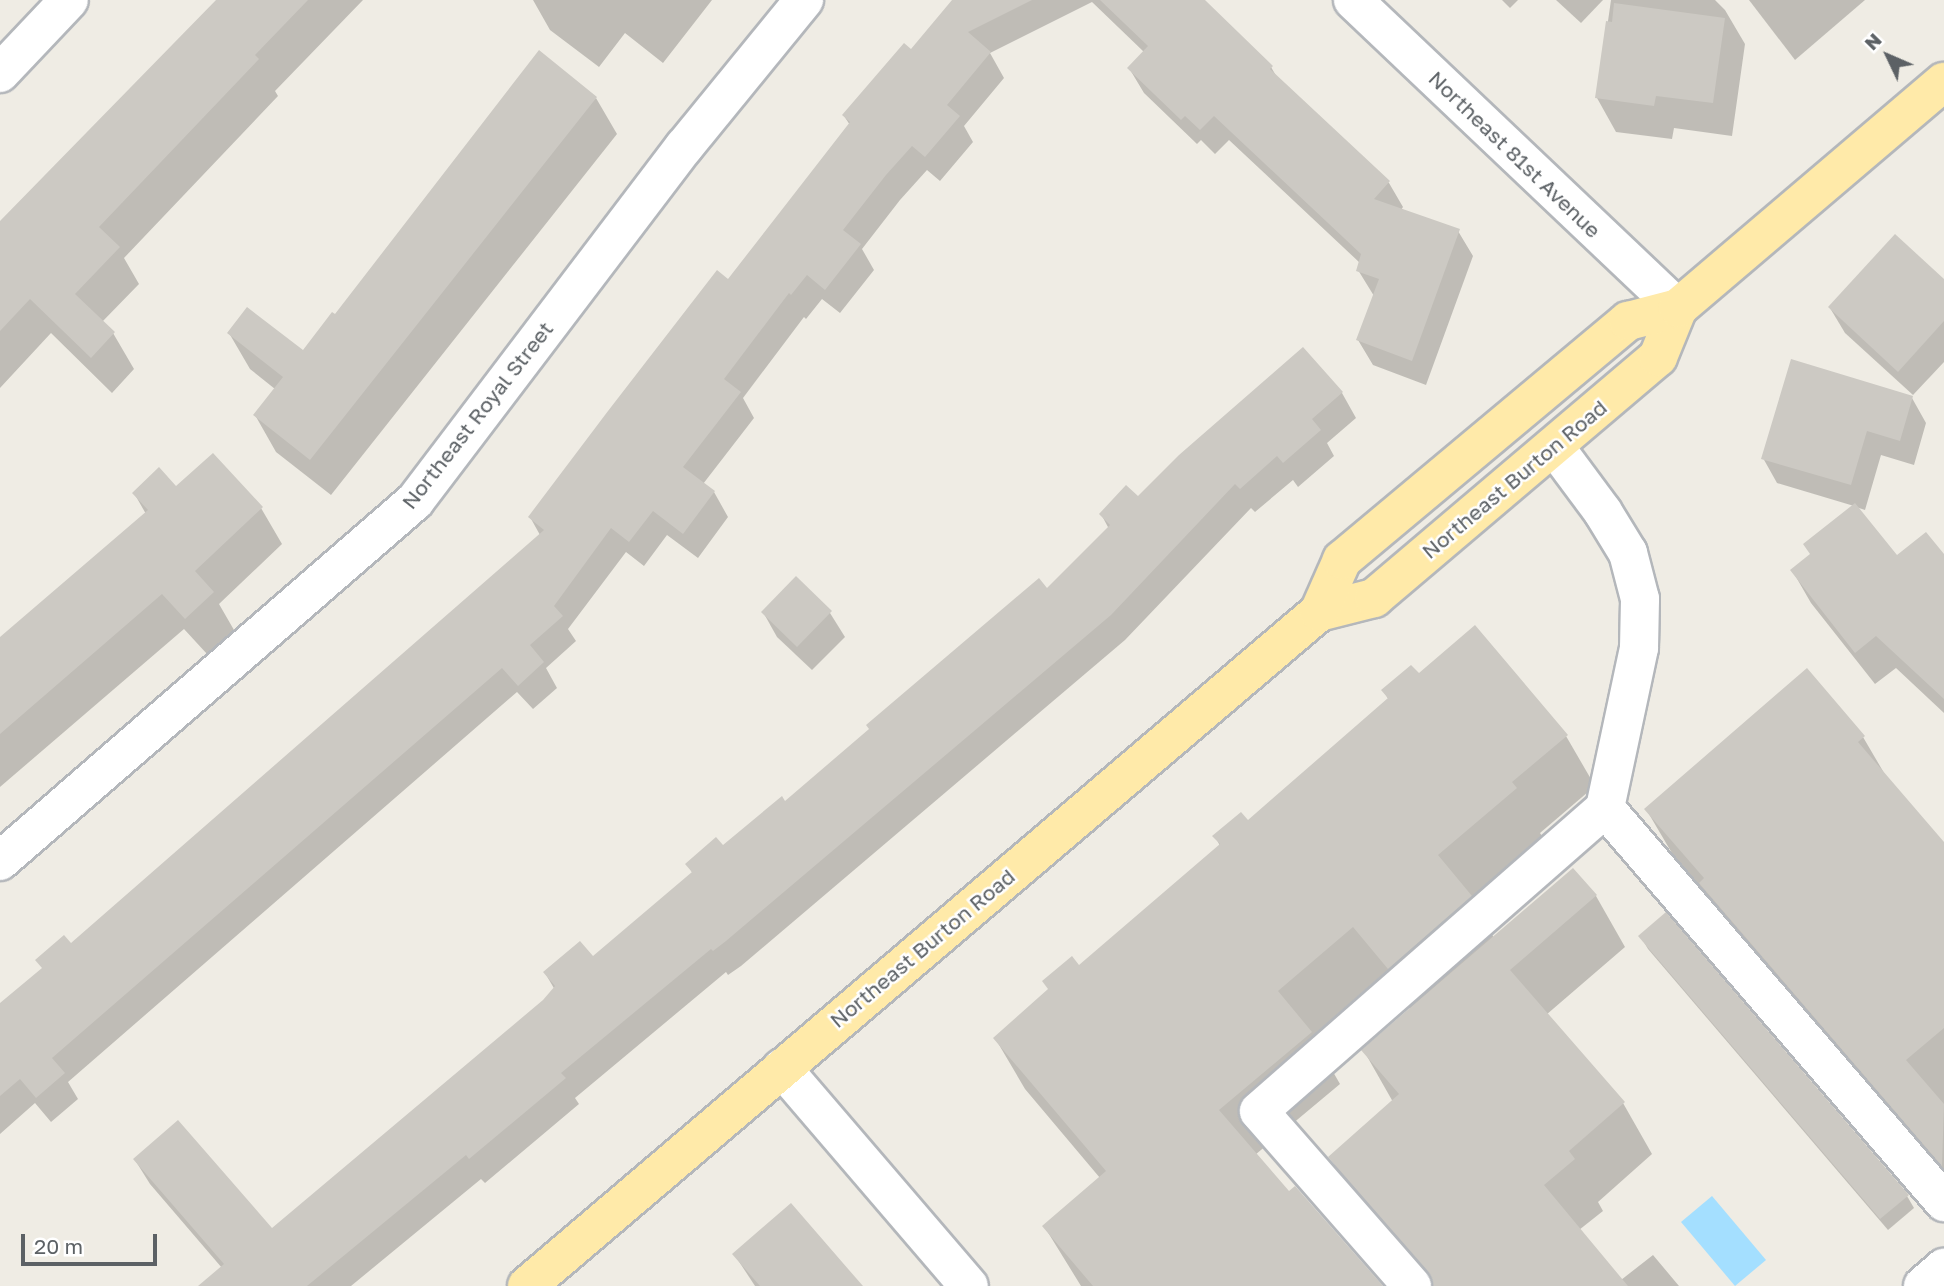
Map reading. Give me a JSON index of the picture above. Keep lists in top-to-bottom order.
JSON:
{
  "streets": {
    "main road": ["Northeast Burton Road"],
    "street": ["Northeast 81st Avenue", "Northeast Royal Street"]
  },
  "crossings": [
    ["Northeast 81st Avenue", "Northeast Burton Road"]
  ],
  "scale_bar": "20 m",
  "north": "top left"
}
